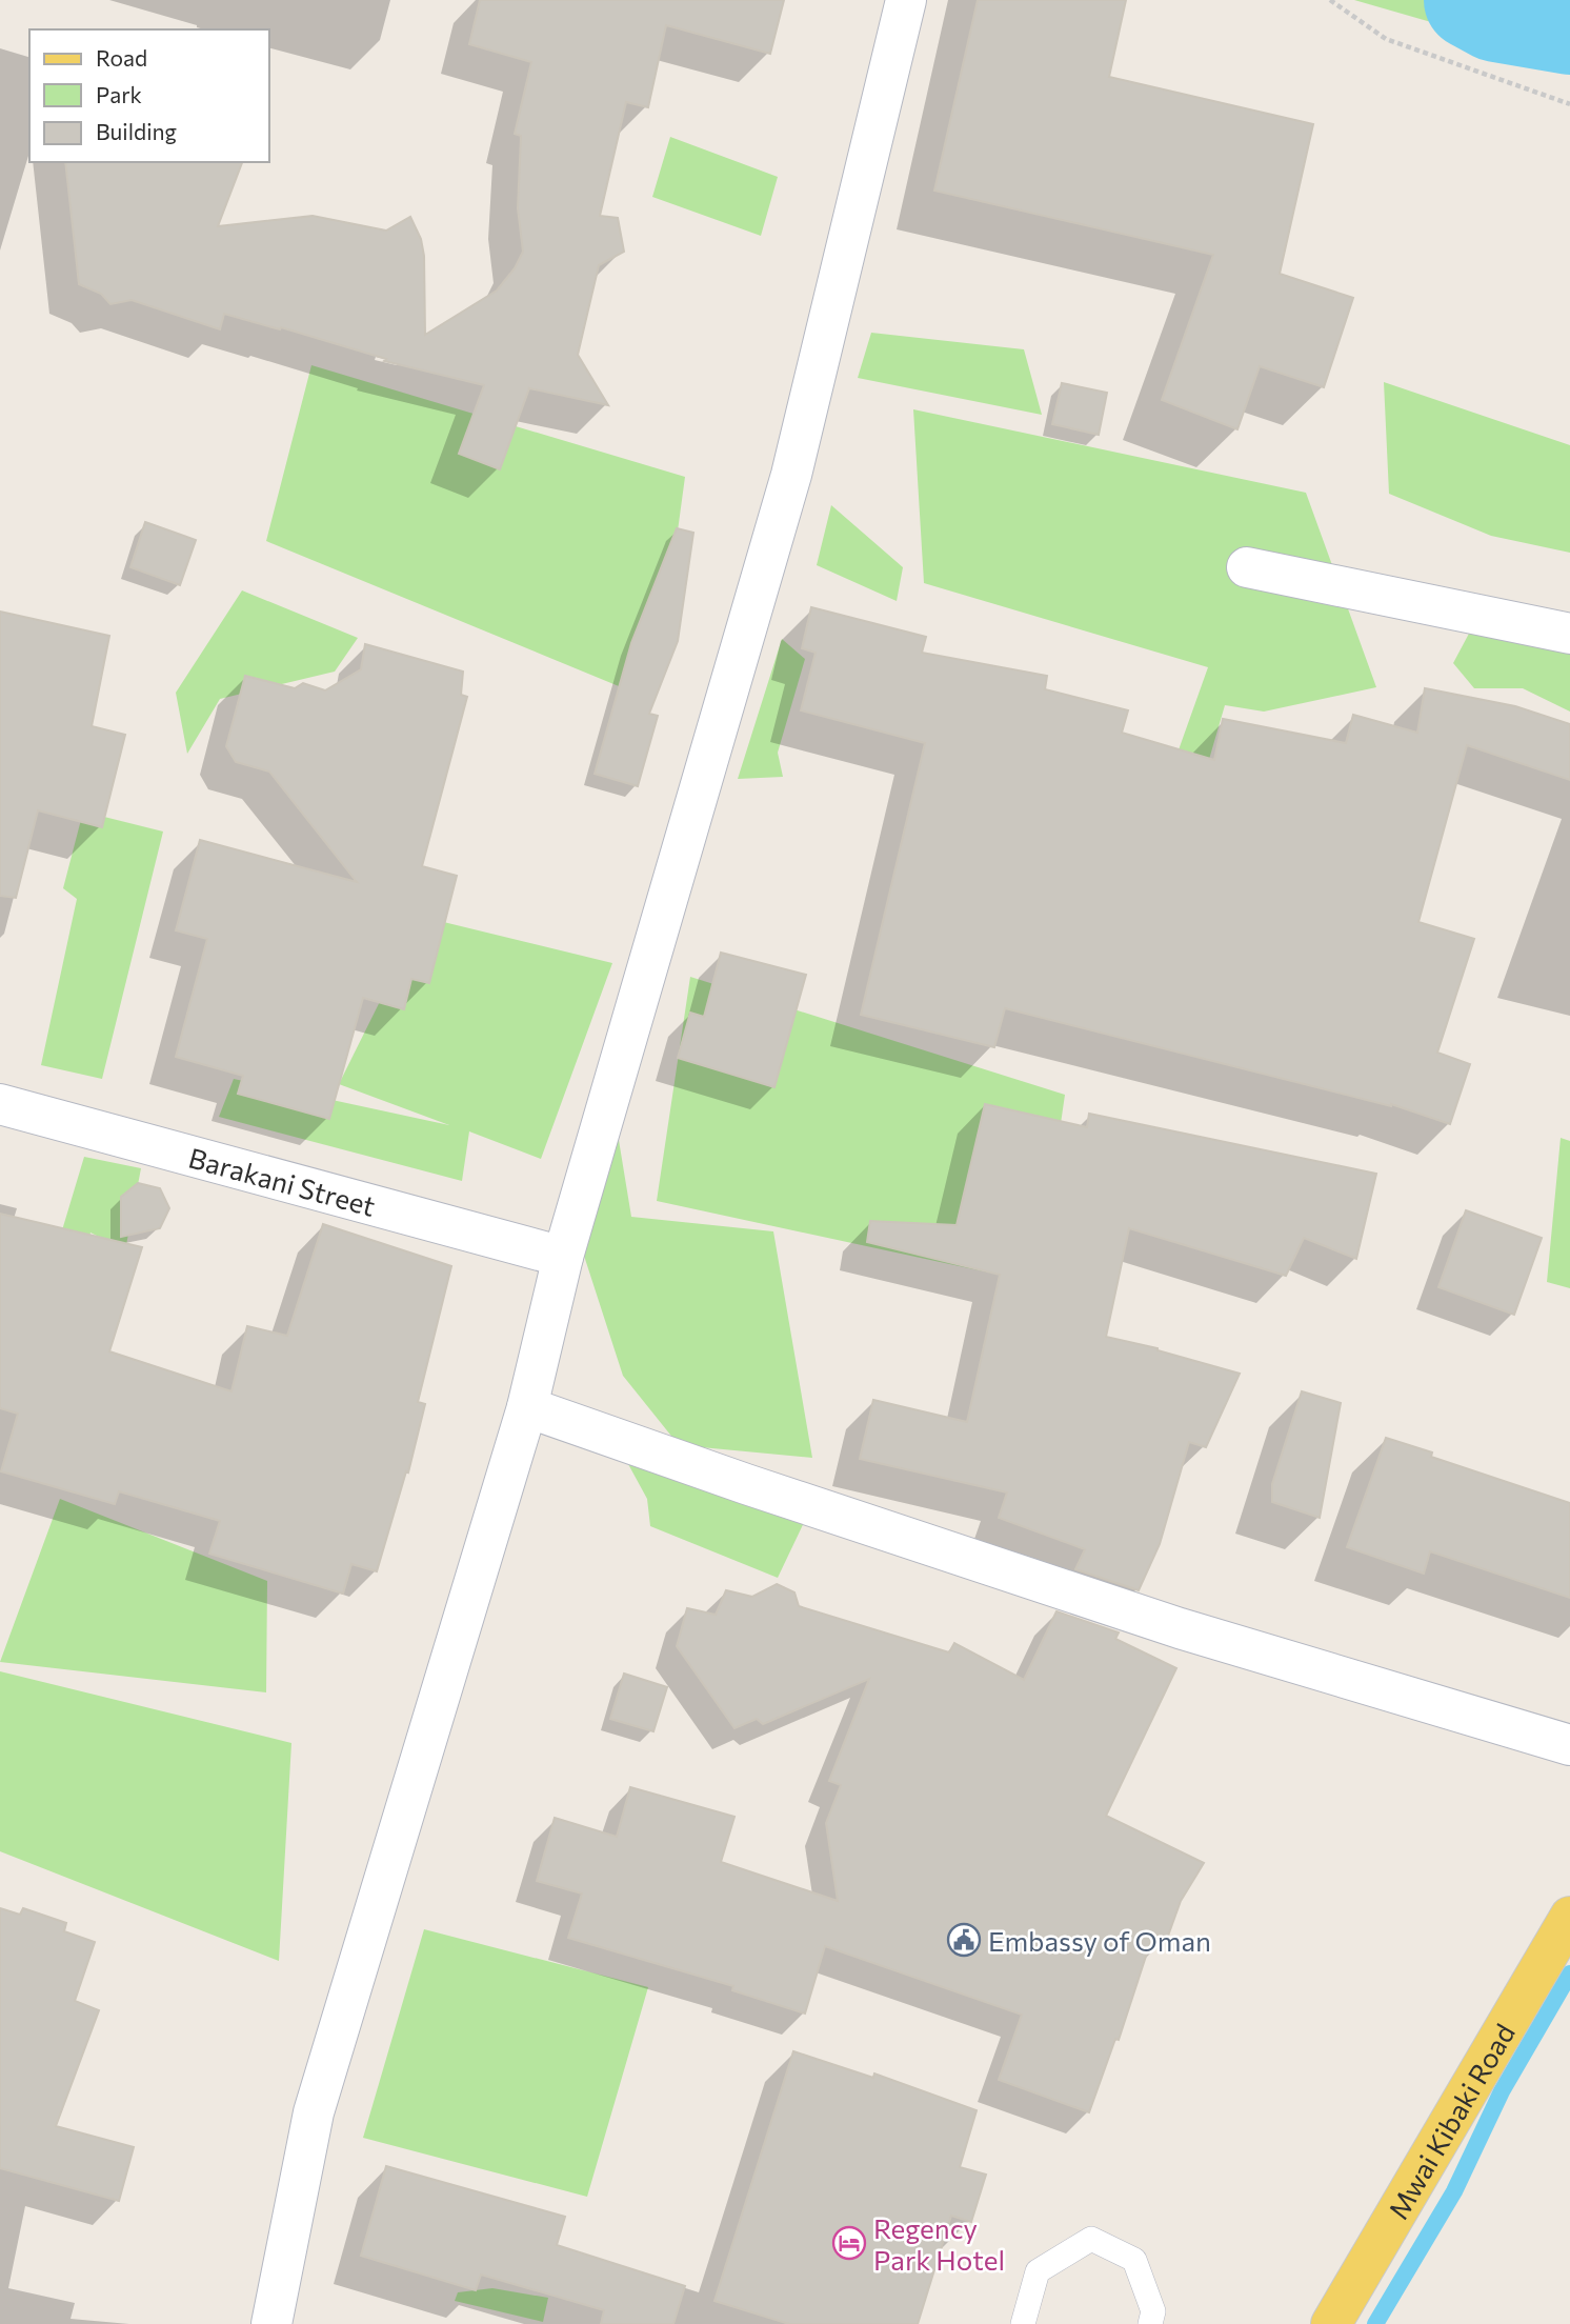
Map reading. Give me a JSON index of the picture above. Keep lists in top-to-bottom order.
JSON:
{
  "streets": {
    "main road": ["Mwai Kibaki Road"],
    "street": ["Barakani Street"]
  },
  "places": {
    "public building": ["Embassy of Oman"],
    "hotel": ["Regency Park Hotel"]
  },
  "legend": ["Road", "Park", "Building"]
}
